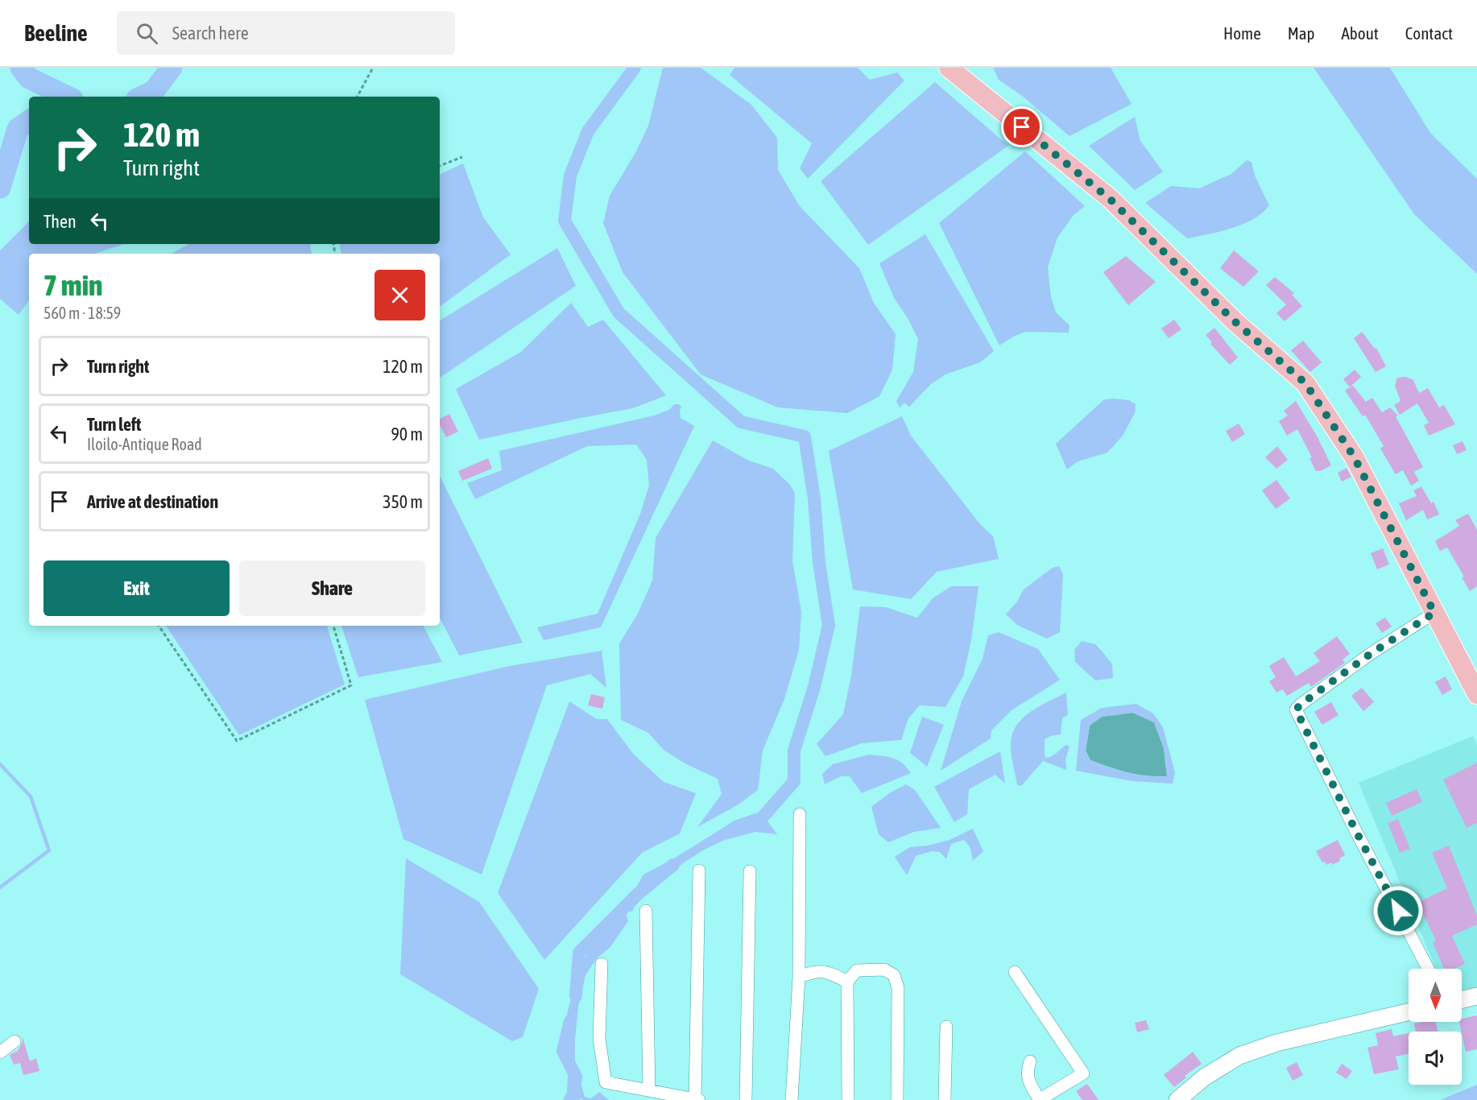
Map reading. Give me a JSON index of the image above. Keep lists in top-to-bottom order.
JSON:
{
  "north": "bottom",
  "page": {
    "header": "Beeline",
    "search": "Search here",
    "nav": [
      "Home",
      "Map",
      "About",
      "Contact"
    ],
    "turn": ["120 m", "Turn right"],
    "then": "Then",
    "heading": ["7 min", "560 m · 18:59"],
    "list": [
      {
        "name": "Turn right",
        "value": "120 m"
      },
      {
        "name": "Turn left",
        "note": "Iloilo-Antique Road",
        "value": "90 m"
      },
      {
        "name": "Arrive at destination",
        "value": "350 m"
      }
    ],
    "buttons": ["Exit", "Share"]
  }
}
